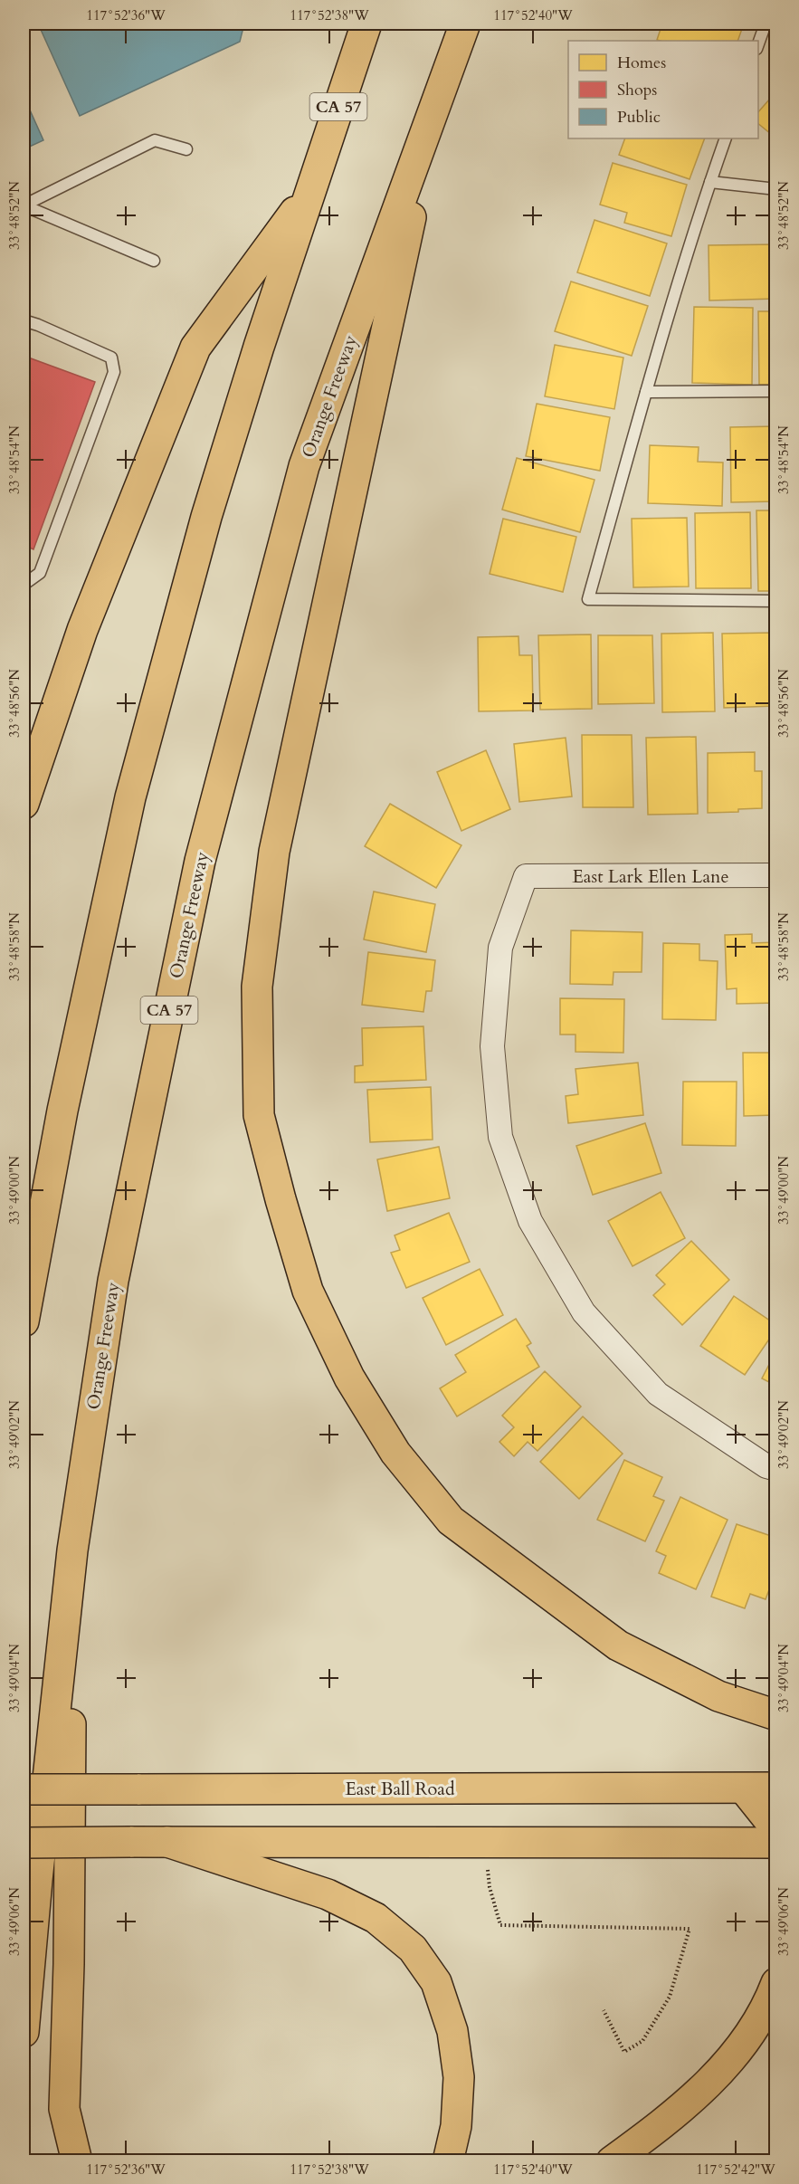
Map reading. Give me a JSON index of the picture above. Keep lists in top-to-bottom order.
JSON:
{
  "streets": {
    "main road": ["CA 57", "Orange Freeway", "East Ball Road"],
    "street": ["East Lark Ellen Lane"]
  },
  "legend": ["Homes", "Shops", "Public"],
  "coordinates": [
    "117°52'36\"W",
    "117°52'38\"W",
    "117°52'40\"W",
    "33°48'52\"N",
    "33°48'54\"N",
    "33°48'56\"N",
    "33°48'58\"N",
    "33°49'00\"N",
    "33°49'02\"N",
    "33°49'04\"N",
    "33°49'06\"N",
    "117°52'42\"W"
  ]
}
